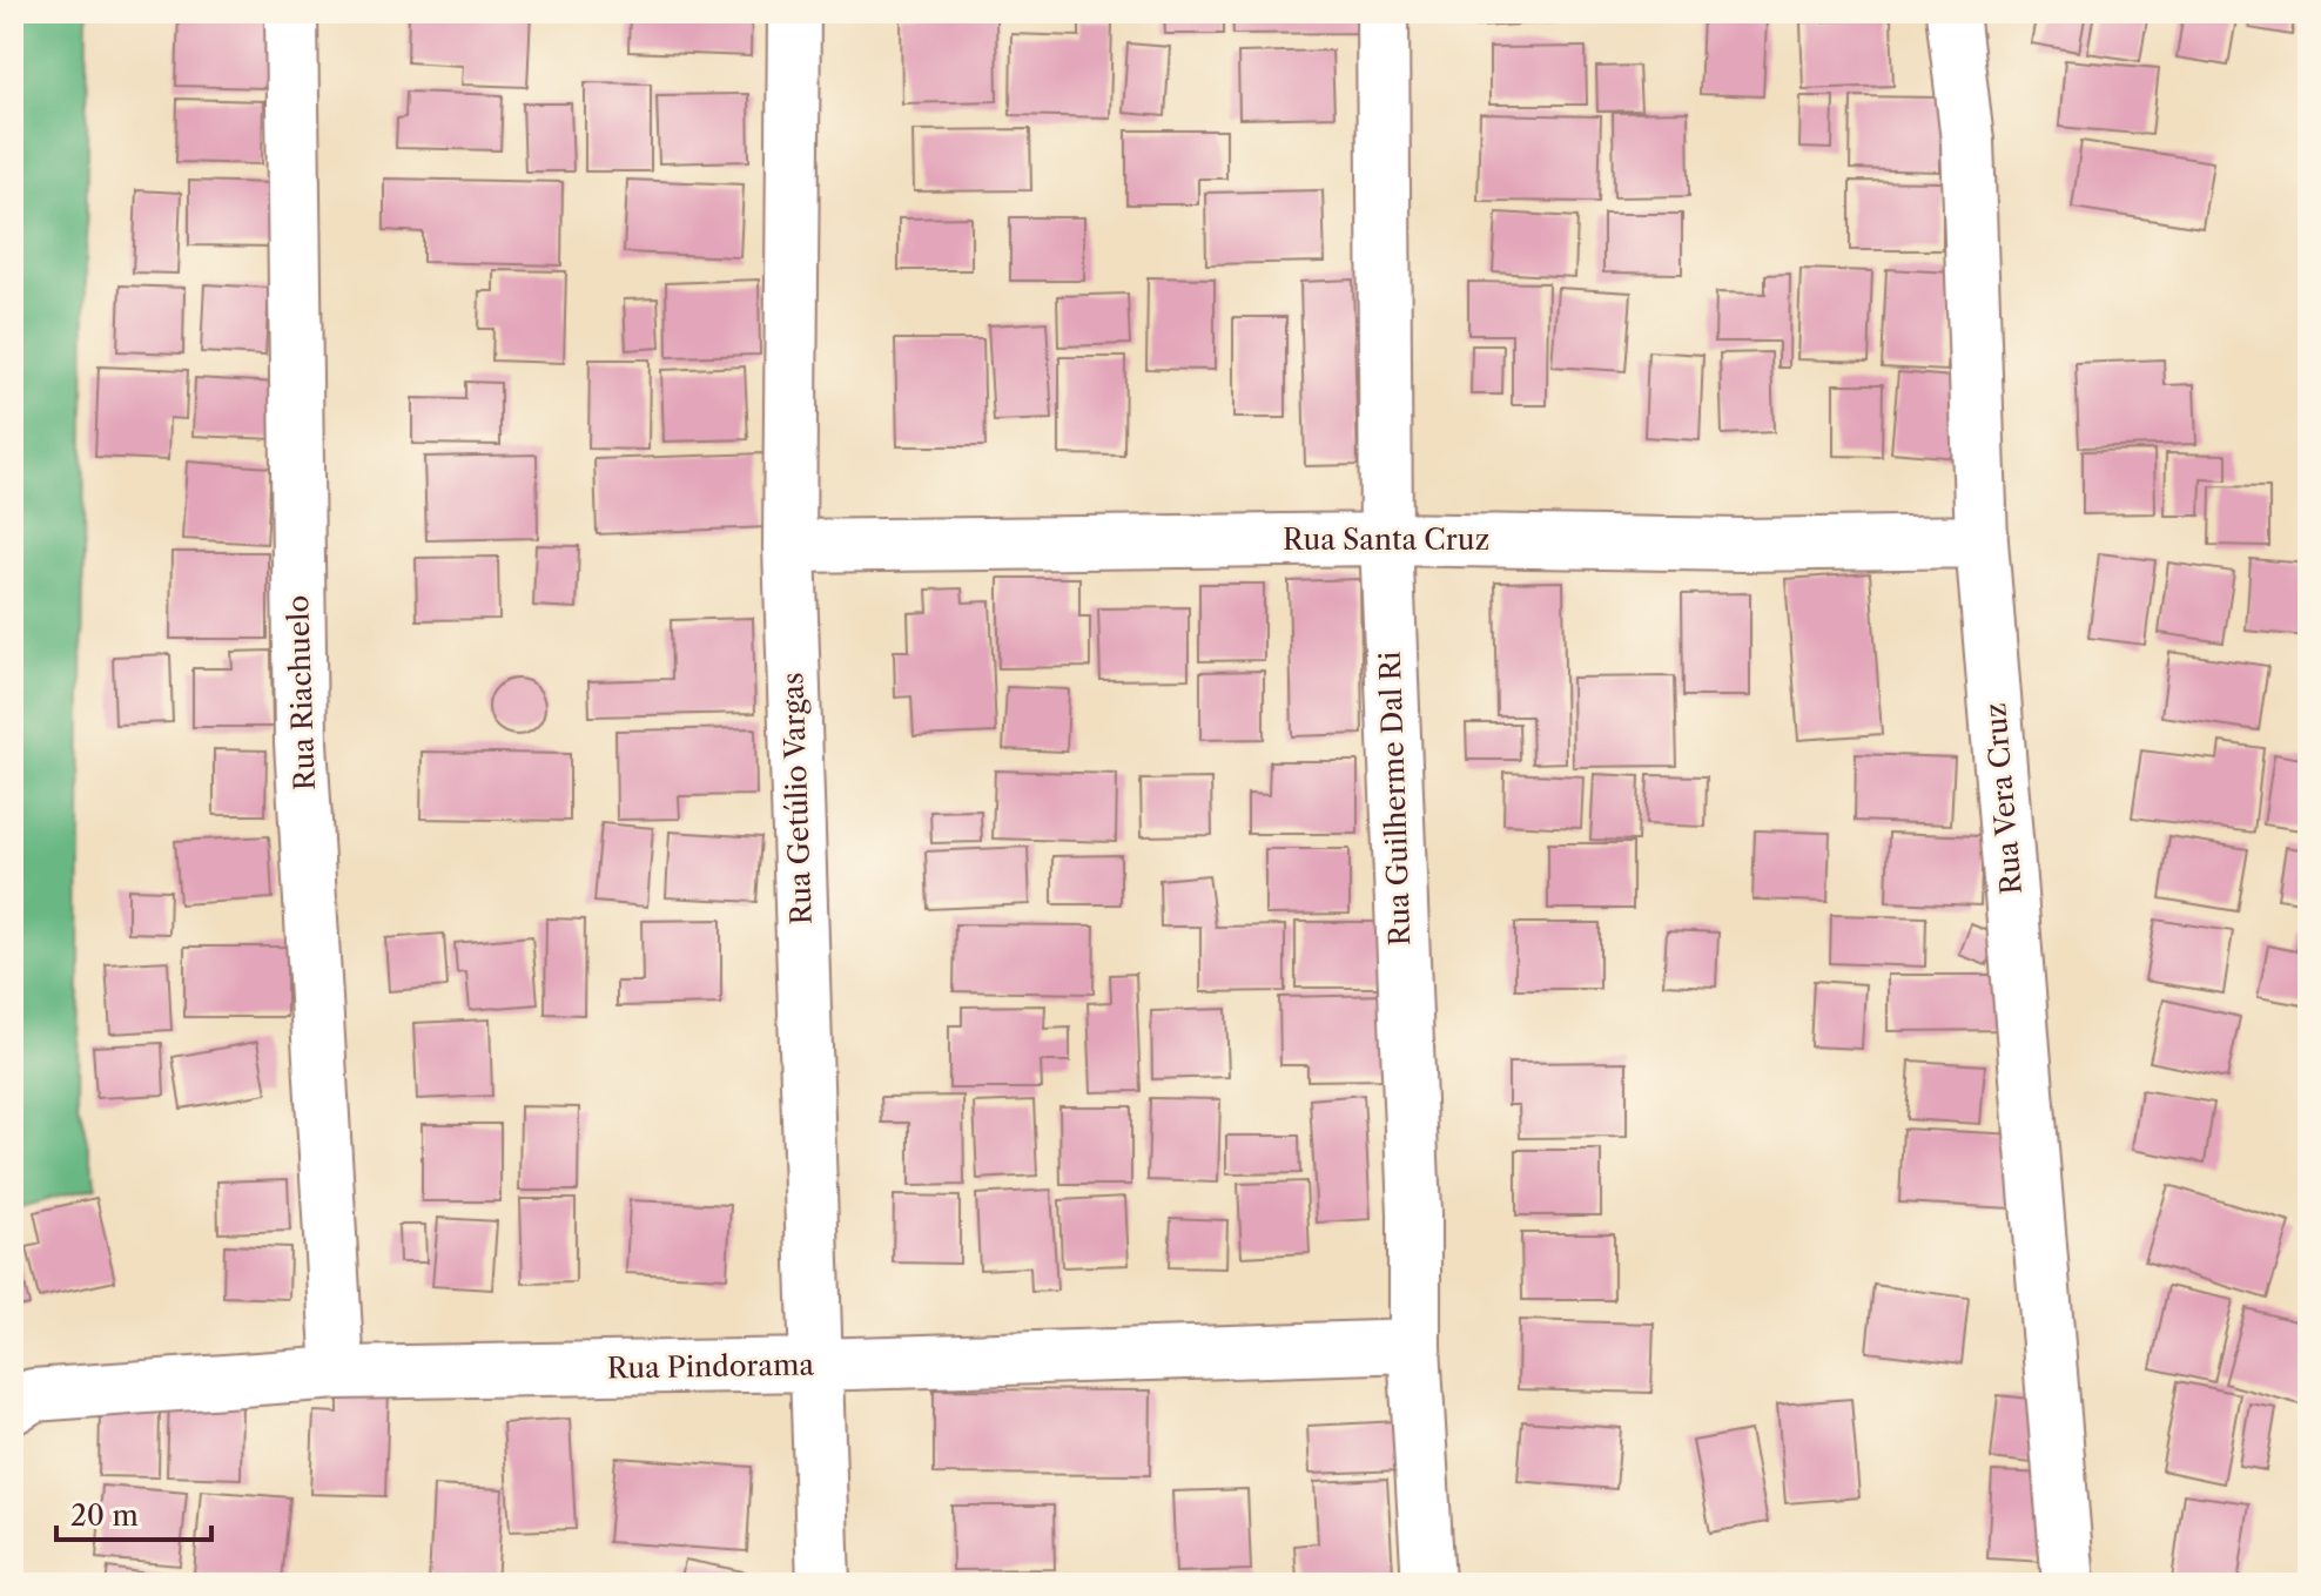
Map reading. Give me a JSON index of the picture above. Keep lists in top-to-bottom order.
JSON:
{
  "streets": {
    "street": [
      "Rua Santa Cruz",
      "Rua Riachuelo",
      "Rua Getúlio Vargas",
      "Rua Guilherme Dal Ri",
      "Rua Vera Cruz",
      "Rua Pindorama"
    ]
  },
  "crossings": [
    ["Rua Santa Cruz", "Rua Getúlio Vargas"],
    ["Rua Santa Cruz", "Rua Guilherme Dal Ri"],
    ["Rua Santa Cruz", "Rua Vera Cruz"],
    ["Rua Riachuelo", "Rua Pindorama"],
    ["Rua Getúlio Vargas", "Rua Pindorama"],
    ["Rua Guilherme Dal Ri", "Rua Pindorama"]
  ],
  "scale_bar": "20 m"
}
